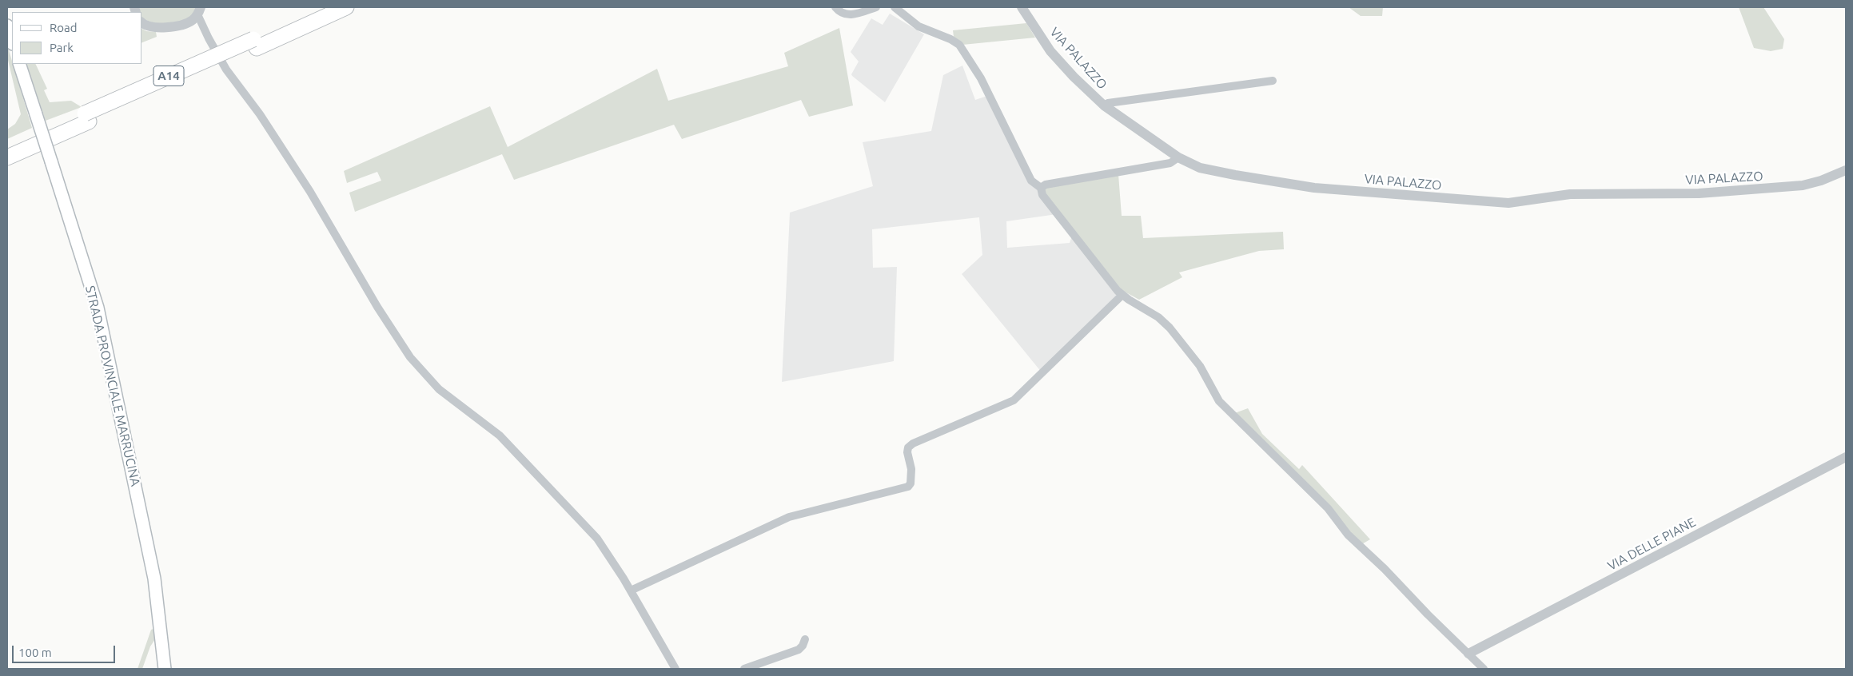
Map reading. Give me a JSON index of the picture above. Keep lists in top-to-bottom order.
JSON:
{
  "streets": {
    "highway": ["A14"],
    "main road": ["STRADA PROVINCIALE MARRUCINA"],
    "street": ["VIA PALAZZO", "VIA DELLE PIANE"]
  },
  "legend": ["Road", "Park"],
  "scale_bar": "100 m"
}
